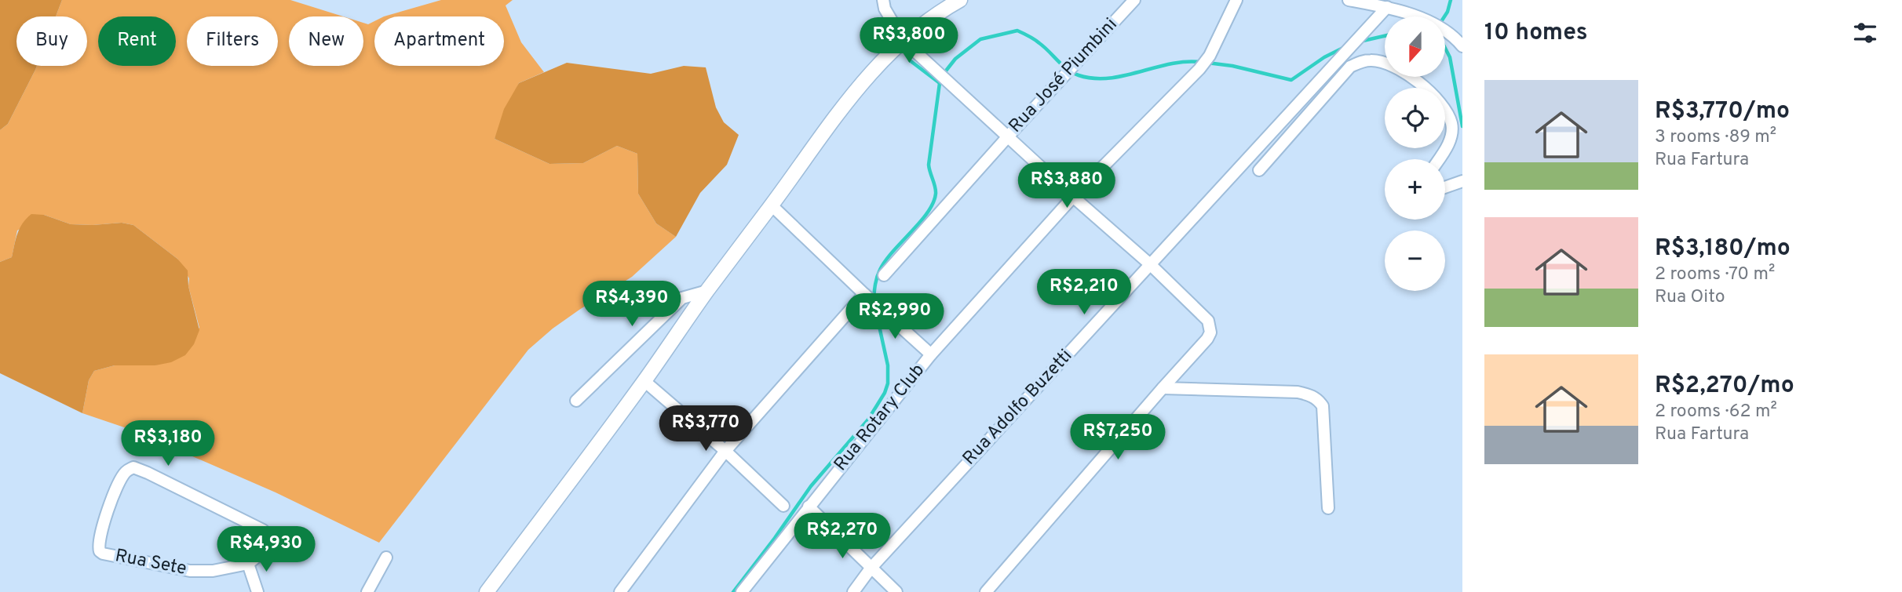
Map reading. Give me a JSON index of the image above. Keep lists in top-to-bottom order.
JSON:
{
  "streets": {
    "street": [
      "Rua José Piumbini",
      "Rua Adolfo Buzetti",
      "Rua Rotary Club",
      "Rua Sete"
    ]
  },
  "north": "bottom",
  "page": {
    "heading": "10 homes",
    "map_buttons": ["+", "−"],
    "chip": [
      "Buy",
      "Rent",
      "Filters",
      "New",
      "Apartment"
    ],
    "price": [
      "R$3,800",
      "R$3,880",
      "R$2,210",
      "R$4,390",
      "R$2,990",
      "R$3,770",
      "R$7,250",
      "R$3,180",
      "R$2,270",
      "R$4,930"
    ],
    "list": [
      {
        "name": "R$3,770/mo",
        "note": "3 rooms · 89 m² · Rua Fartura"
      },
      {
        "name": "R$3,180/mo",
        "note": "2 rooms · 70 m² · Rua Oito"
      },
      {
        "name": "R$2,270/mo",
        "note": "2 rooms · 62 m² · Rua Fartura"
      }
    ]
  }
}
